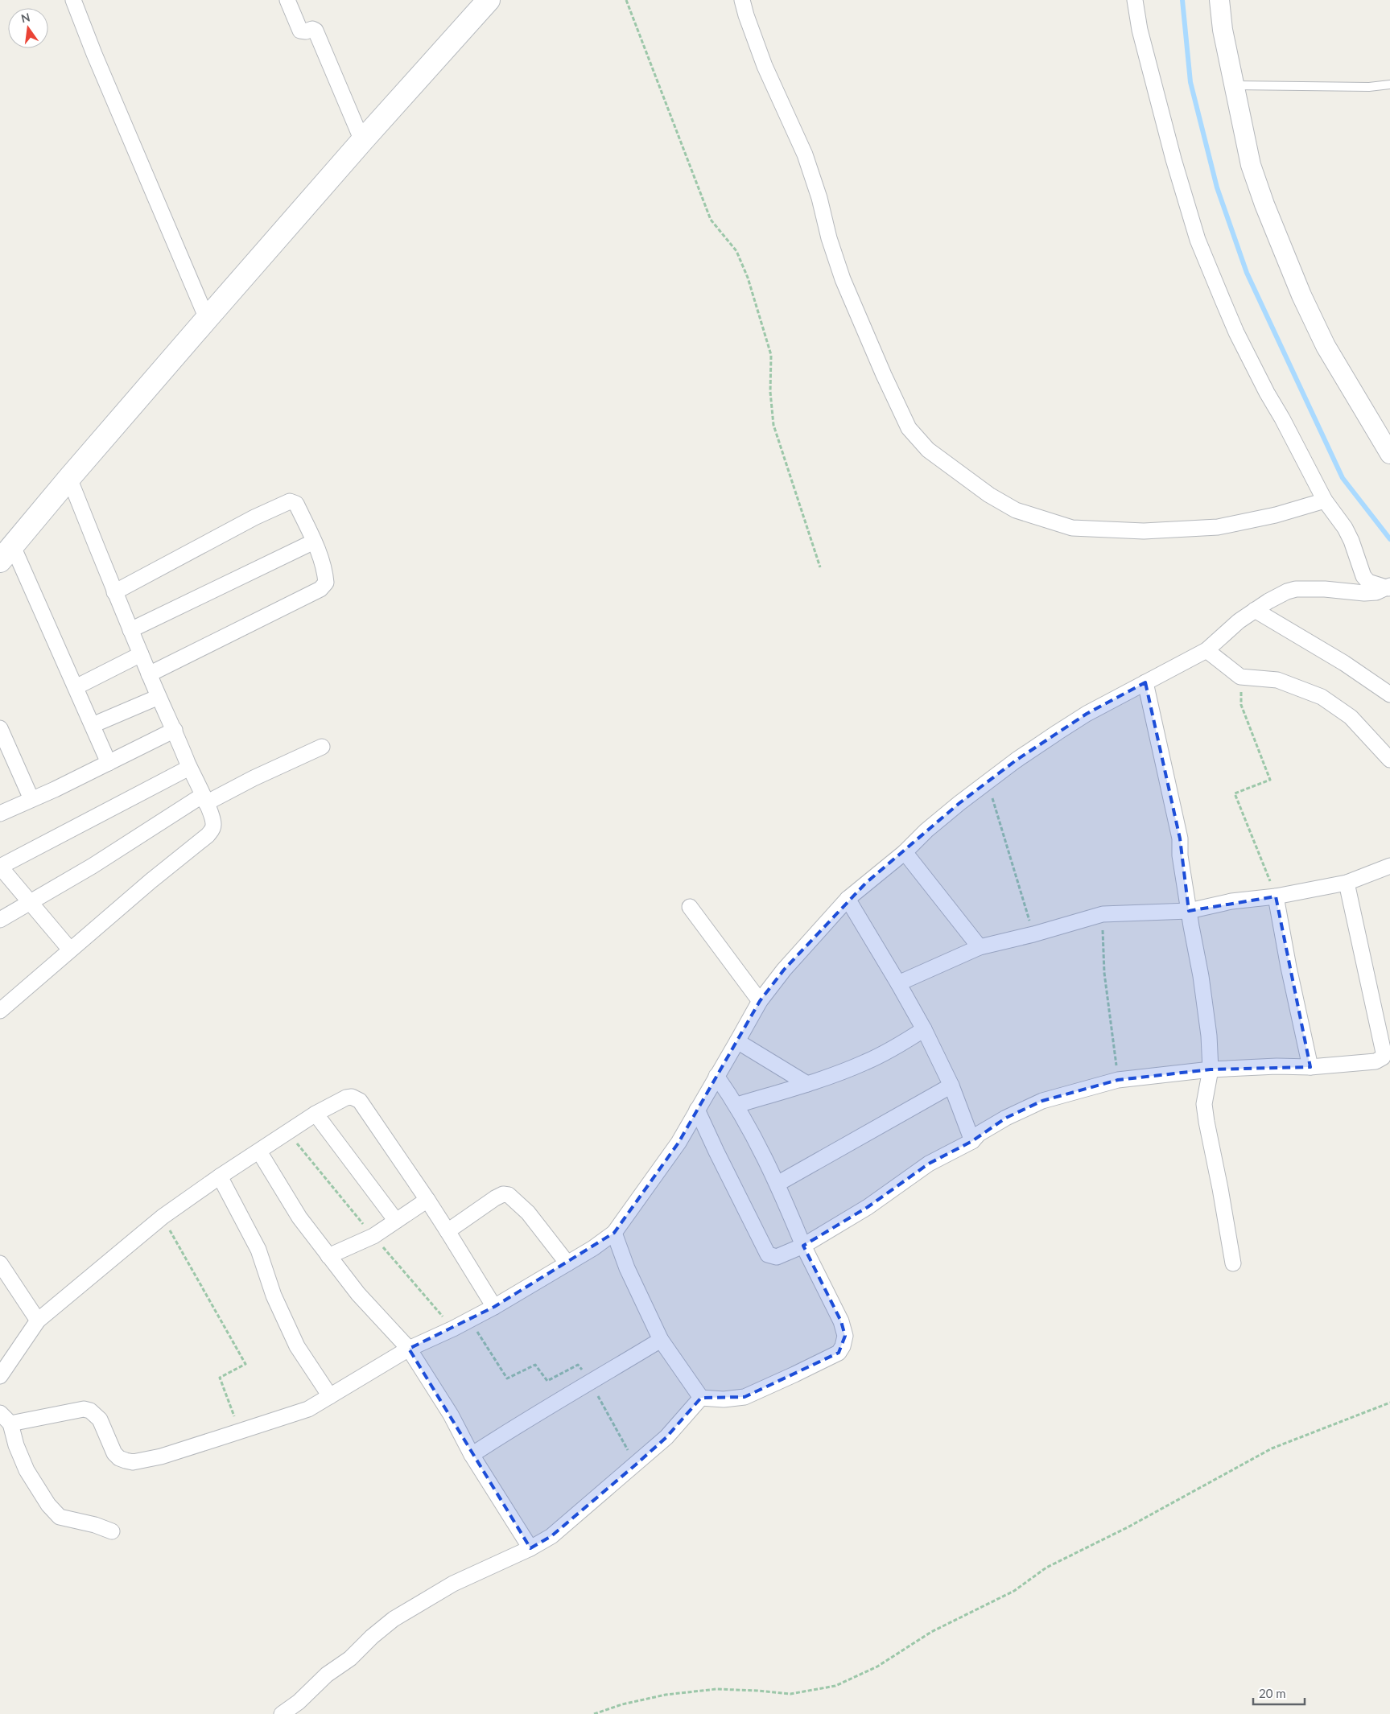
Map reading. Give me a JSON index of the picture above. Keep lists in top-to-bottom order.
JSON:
{
  "scale_bar": "20 m",
  "north": "top"
}
